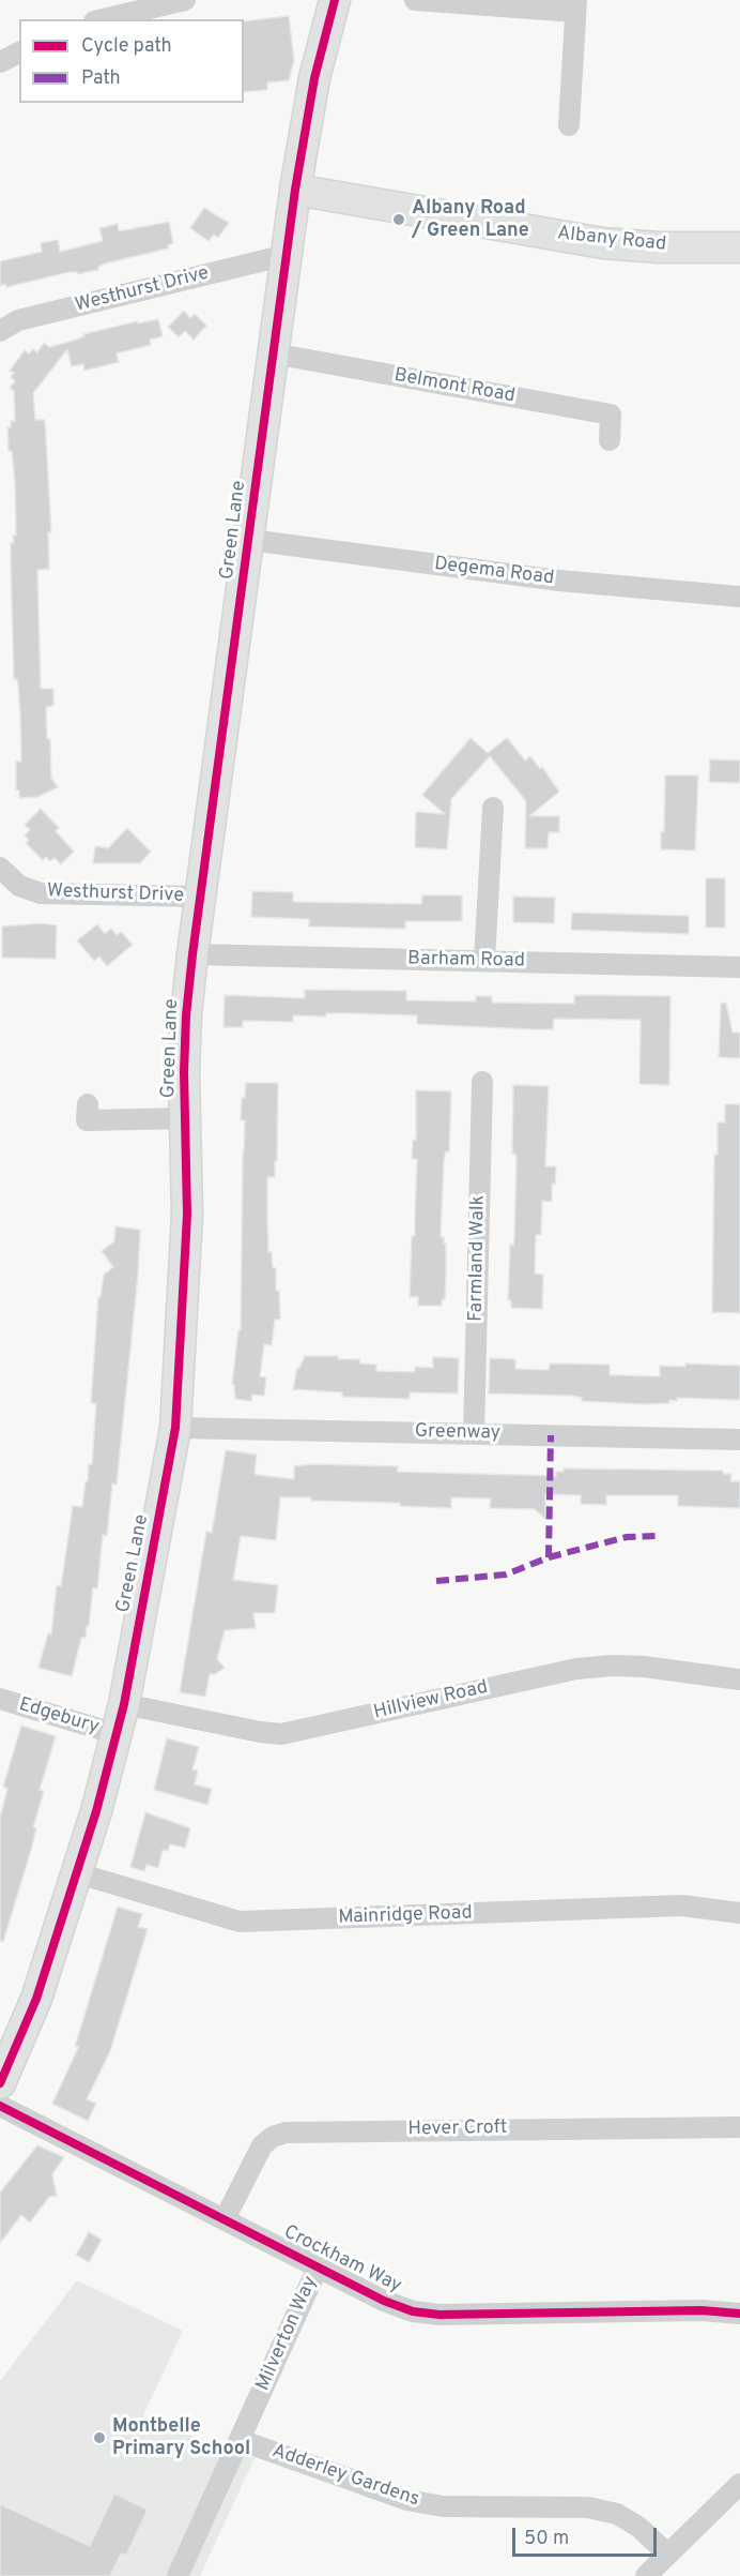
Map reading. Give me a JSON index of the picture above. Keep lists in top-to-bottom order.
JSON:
{
  "streets": {
    "main road": ["Albany Road", "Green Lane"],
    "street": [
      "Westhurst Drive",
      "Belmont Road",
      "Degema Road",
      "Barham Road",
      "Farmland Walk",
      "Greenway",
      "Hillview Road",
      "Edgebury",
      "Mainridge Road",
      "Hever Croft",
      "Crockham Way",
      "Milverton Way",
      "Adderley Gardens"
    ]
  },
  "crossings": [
    ["Albany Road", "Green Lane"],
    ["Westhurst Drive", "Green Lane"],
    ["Belmont Road", "Green Lane"],
    ["Green Lane", "Degema Road"],
    ["Green Lane", "Barham Road"],
    ["Green Lane", "Greenway"],
    ["Green Lane", "Hillview Road"],
    ["Green Lane", "Edgebury"],
    ["Green Lane", "Mainridge Road"],
    ["Farmland Walk", "Greenway"],
    ["Hever Croft", "Crockham Way"],
    ["Crockham Way", "Milverton Way"],
    ["Milverton Way", "Adderley Gardens"]
  ],
  "places": ["Albany Road / Green Lane", "Montbelle Primary School"],
  "legend": ["Cycle path", "Path"],
  "scale_bar": "50 m"
}
